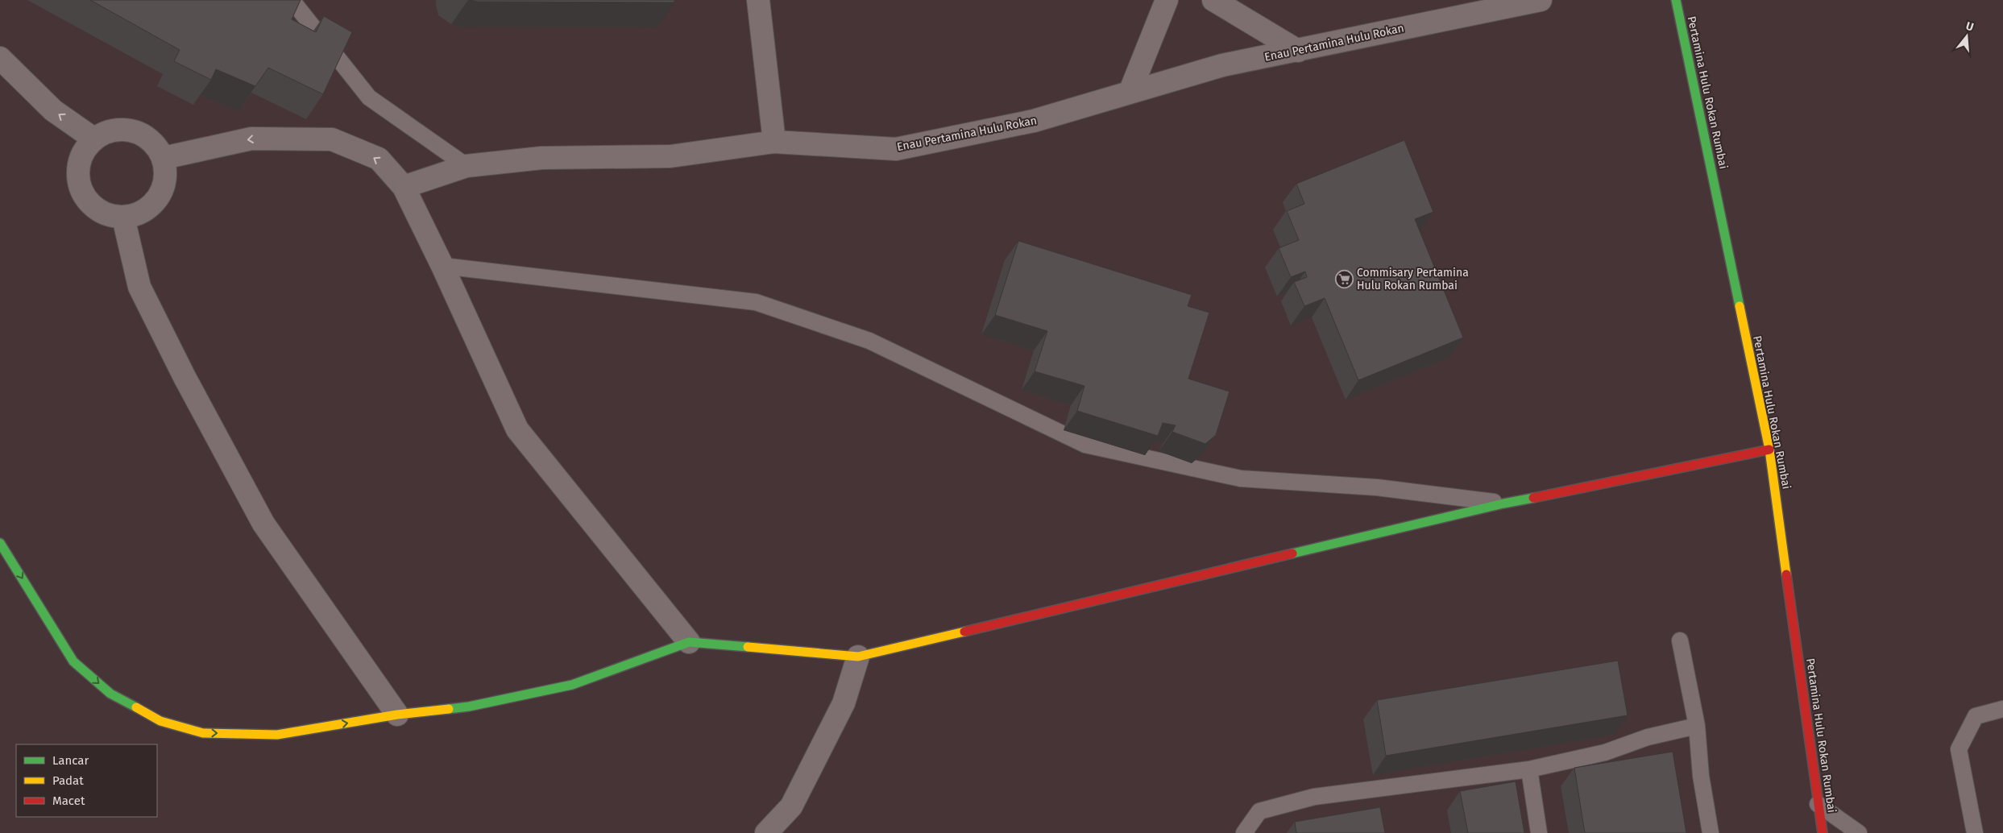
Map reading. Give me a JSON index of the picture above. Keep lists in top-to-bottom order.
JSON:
{
  "streets": {
    "street": ["Enau Pertamina Hulu Rokan", "Pertamina Hulu Rokan Rumbai"]
  },
  "places": {
    "supermarket": ["Commisary Pertamina Hulu Rokan Rumbai"]
  },
  "legend": ["Lancar", "Padat", "Macet"],
  "north": "top"
}
